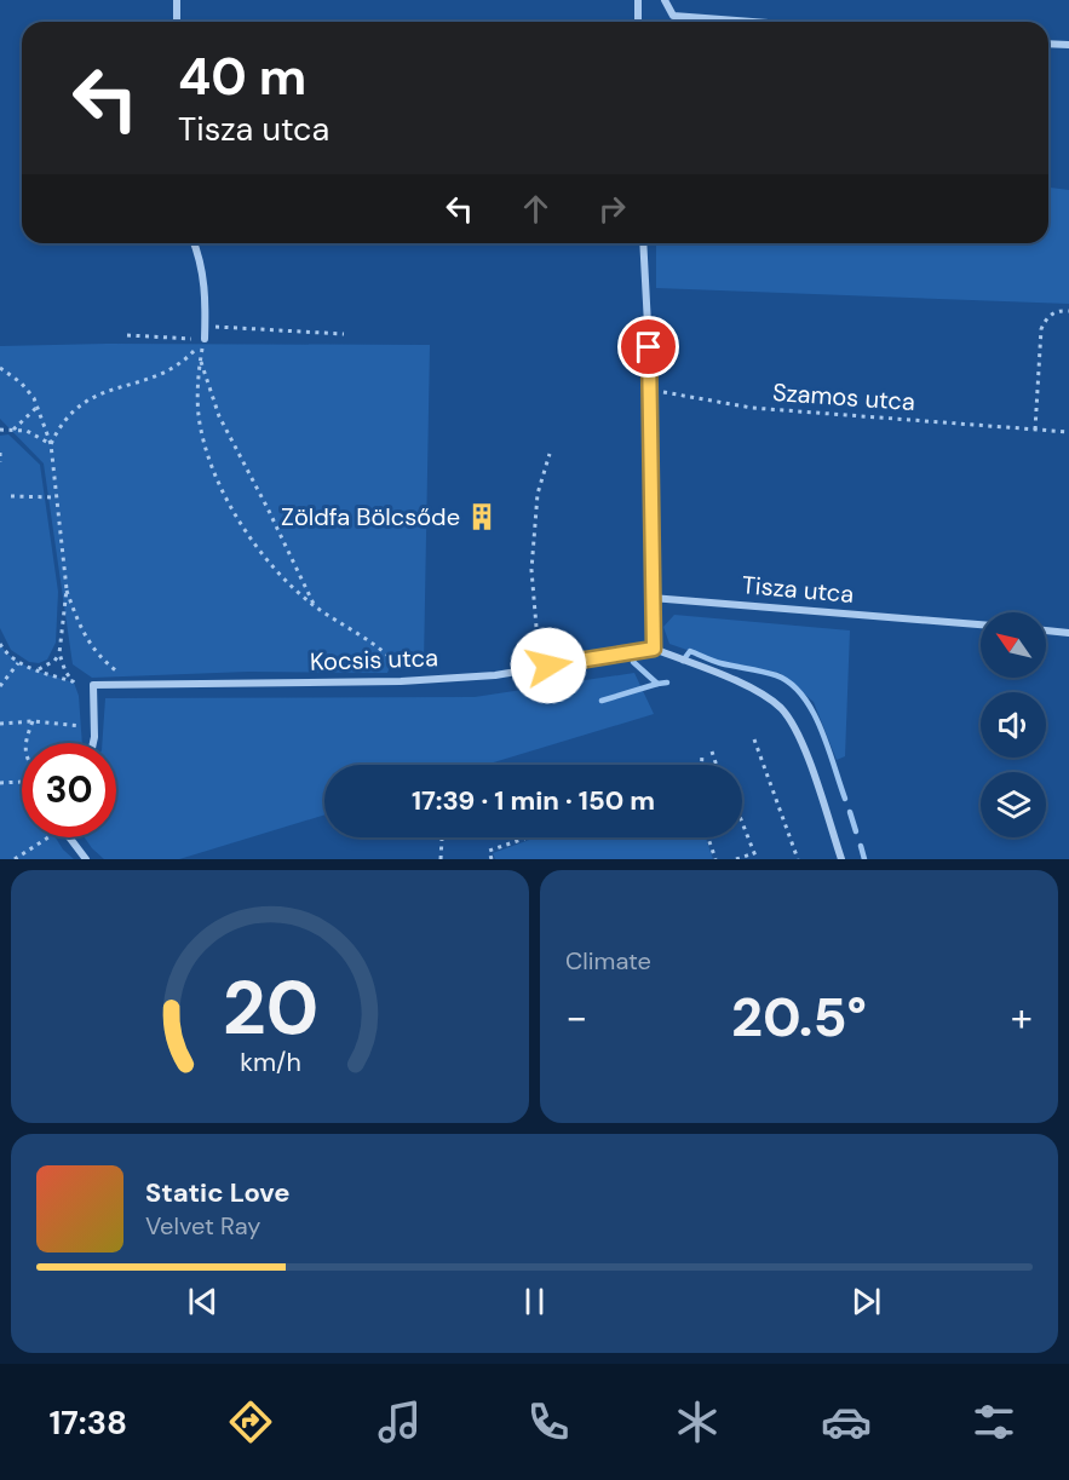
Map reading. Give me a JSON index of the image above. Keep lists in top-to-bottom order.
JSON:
{
  "streets": {
    "street": ["Tisza utca", "Kocsis utca"],
    "path": ["Szamos utca"]
  },
  "places": {
    "building": ["Zöldfa Bölcsőde"]
  },
  "north": "top left",
  "page": {
    "turn": ["40 m", "Tisza utca"],
    "limit": "30",
    "trip": "17:39 · 1 min · 150 m",
    "tile": "Climate",
    "heat": ["−", "20.5°", "+"],
    "song": ["Static Love", "Velvet Ray"],
    "tabs": "17:38",
    "gauge": ["20", "km/h"]
  }
}
